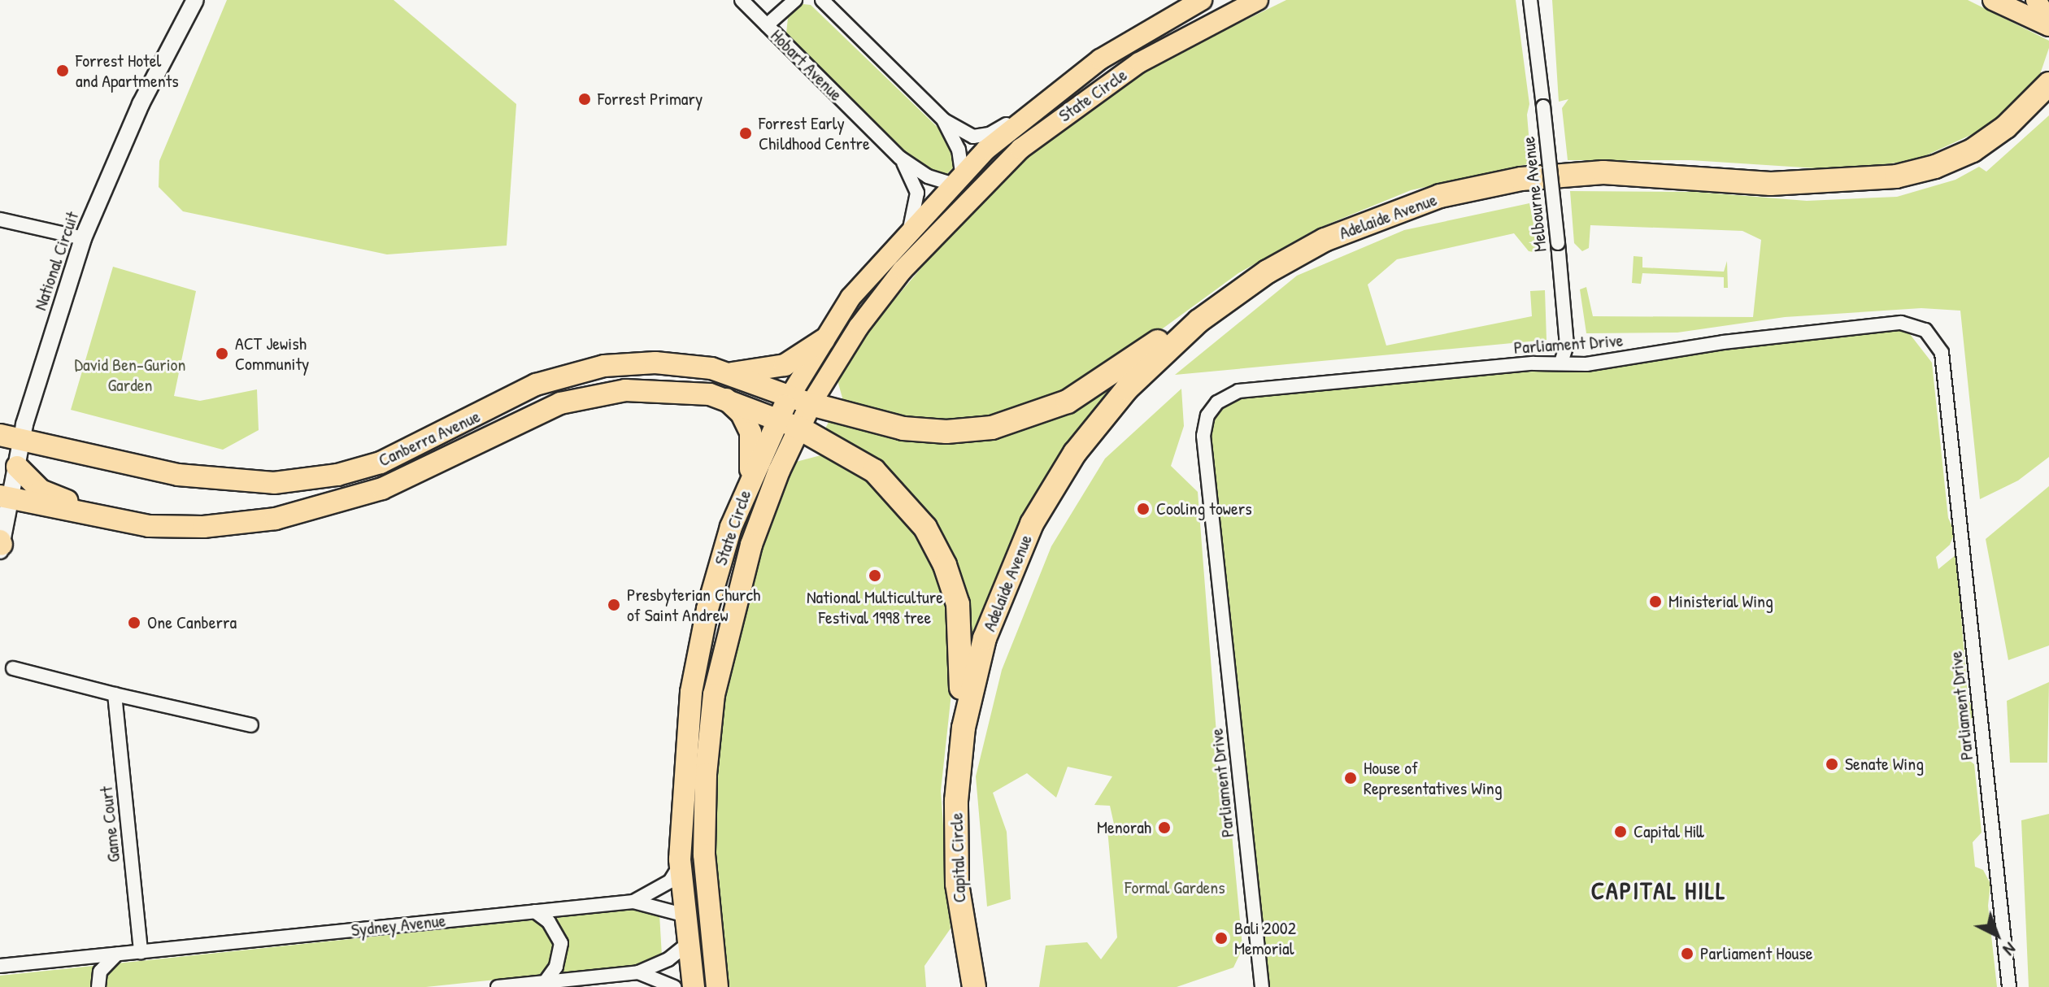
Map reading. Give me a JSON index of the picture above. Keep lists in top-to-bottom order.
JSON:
{
  "streets": {
    "highway": [
      "State Circle",
      "Adelaide Avenue",
      "Canberra Avenue",
      "Capital Circle",
      "Sydney Avenue"
    ],
    "street": [
      "Hobart Avenue",
      "Melbourne Avenue",
      "National Circuit",
      "Parliament Drive",
      "Game Court"
    ]
  },
  "crossings": [
    ["Hobart Avenue", "State Circle"],
    ["State Circle", "Canberra Avenue"],
    ["State Circle", "Sydney Avenue"],
    ["Melbourne Avenue", "Parliament Drive"],
    ["Adelaide Avenue", "Capital Circle"],
    ["National Circuit", "Canberra Avenue"],
    ["Game Court", "Sydney Avenue"]
  ],
  "districts": ["CAPITAL HILL"],
  "parks": ["David Ben-Gurion Garden", "Formal Gardens"],
  "places": [
    "Forrest Hotel and Apartments",
    "Forrest Primary",
    "Forrest Early Childhood Centre",
    "ACT Jewish Community",
    "Cooling towers",
    "National Multiculture Festival 1998 tree",
    "Ministerial Wing",
    "Presbyterian Church of Saint Andrew",
    "One Canberra",
    "Senate Wing",
    "House of Representatives Wing",
    "Menorah",
    "Capital Hill",
    "Bali 2002 Memorial",
    "Parliament House"
  ],
  "north": "bottom right"
}
